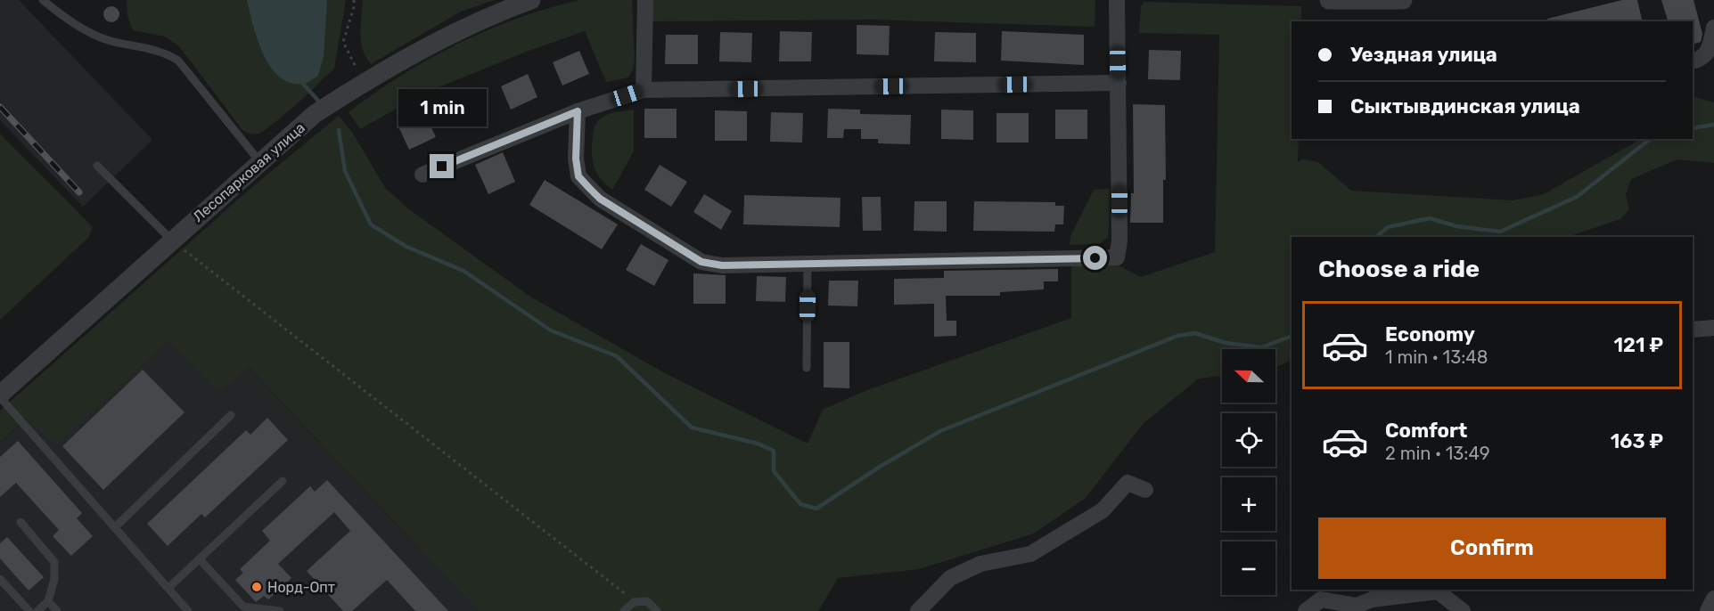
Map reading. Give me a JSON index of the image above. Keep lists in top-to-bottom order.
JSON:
{
  "streets": {
    "street": ["Лесопарковая улица"]
  },
  "places": ["Норд-Опт"],
  "north": "left",
  "page": {
    "banner": ["Уездная улица", "Сыктывдинская улица"],
    "bubble": "1 min",
    "heading": "Choose a ride",
    "list": [
      {
        "name": "Economy",
        "note": "1 min · 13:48",
        "value": "121 ₽"
      },
      {
        "name": "Comfort",
        "note": "2 min · 13:49",
        "value": "163 ₽"
      }
    ],
    "map_buttons": ["+", "−"],
    "buttons": "Confirm"
  }
}
